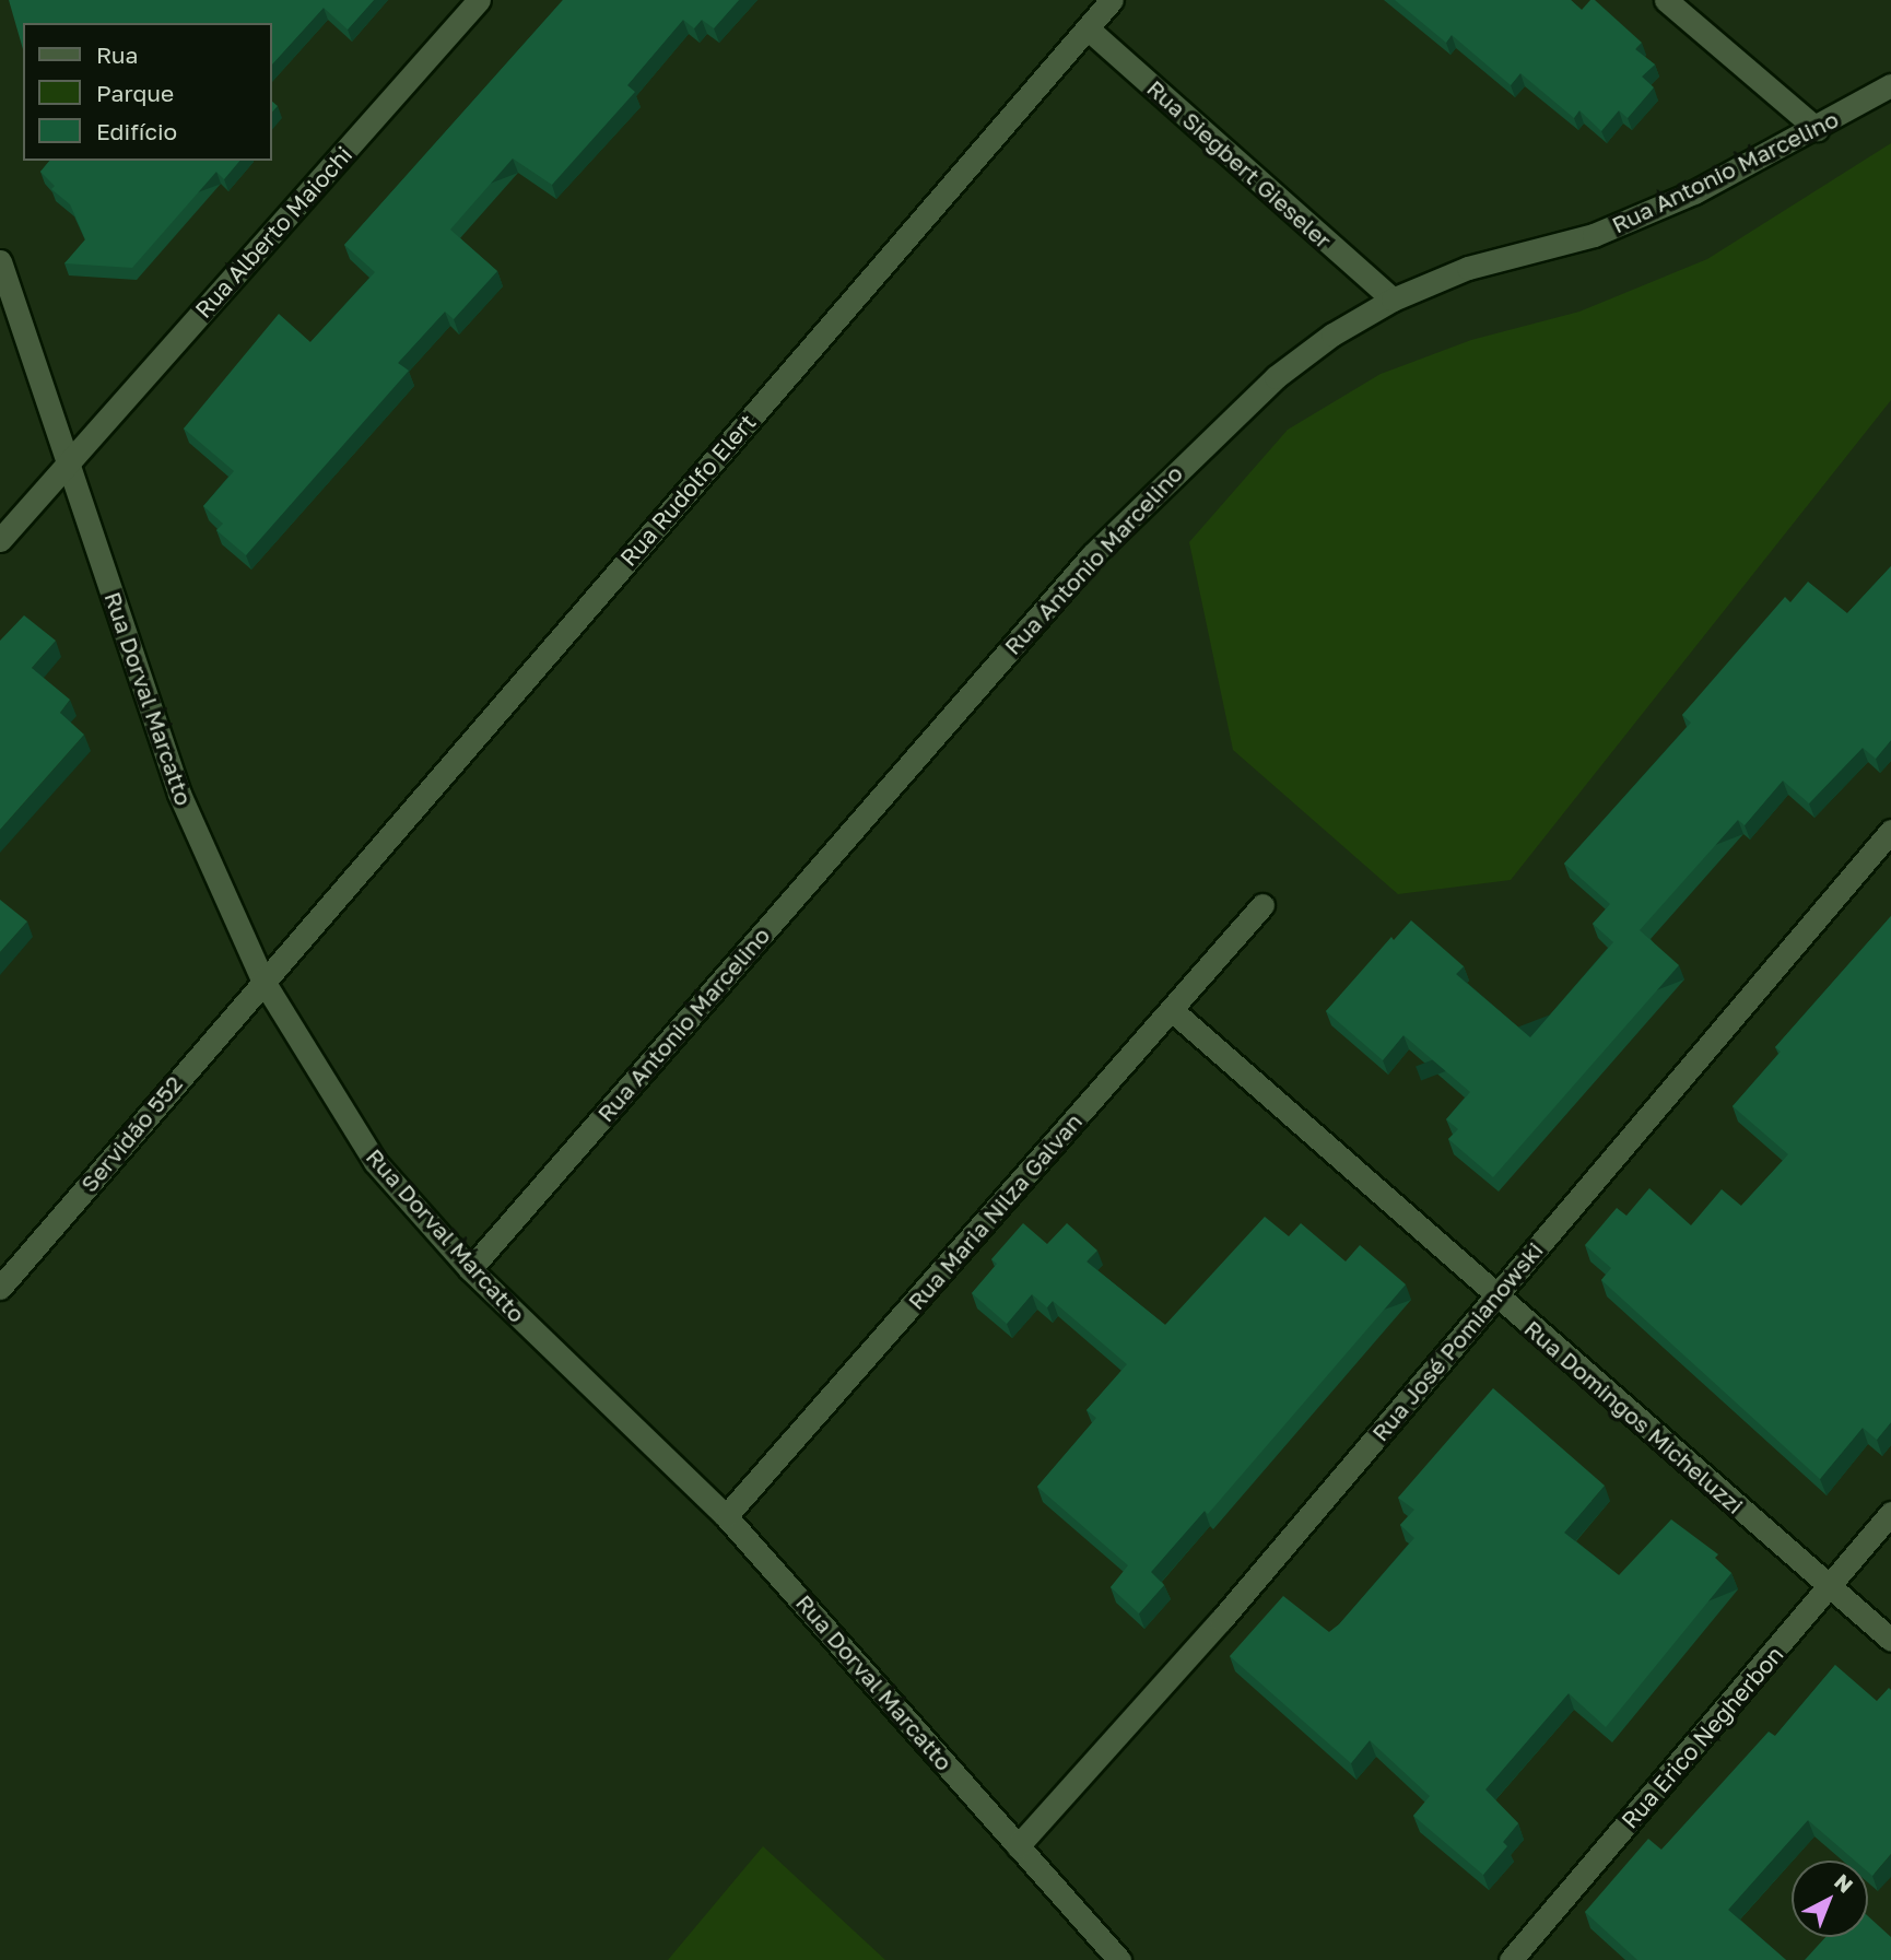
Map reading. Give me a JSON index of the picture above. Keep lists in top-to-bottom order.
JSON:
{
  "streets": {
    "street": [
      "Rua Siegbert Gieseler",
      "Rua Antonio Marcelino",
      "Rua Alberto Maiochi",
      "Rua Rudolfo Elert",
      "Rua Dorval Marcatto",
      "Servidão 552",
      "Rua Maria Nilza Galvan",
      "Rua José Pomianowski",
      "Rua Domingos Micheluzzi",
      "Rua Erico Negherbon"
    ]
  },
  "crossings": [
    ["Rua Siegbert Gieseler", "Rua Antonio Marcelino"],
    ["Rua Siegbert Gieseler", "Rua Rudolfo Elert"],
    ["Rua Antonio Marcelino", "Rua Dorval Marcatto"],
    ["Rua Alberto Maiochi", "Rua Dorval Marcatto"],
    ["Rua Rudolfo Elert", "Rua Dorval Marcatto"],
    ["Rua Rudolfo Elert", "Servidão 552"],
    ["Rua Dorval Marcatto", "Servidão 552"],
    ["Rua Dorval Marcatto", "Rua Maria Nilza Galvan"],
    ["Rua Dorval Marcatto", "Rua José Pomianowski"],
    ["Rua Maria Nilza Galvan", "Rua Domingos Micheluzzi"],
    ["Rua José Pomianowski", "Rua Domingos Micheluzzi"],
    ["Rua Domingos Micheluzzi", "Rua Erico Negherbon"]
  ],
  "legend": ["Rua", "Parque", "Edifício"],
  "north": "top right"
}
